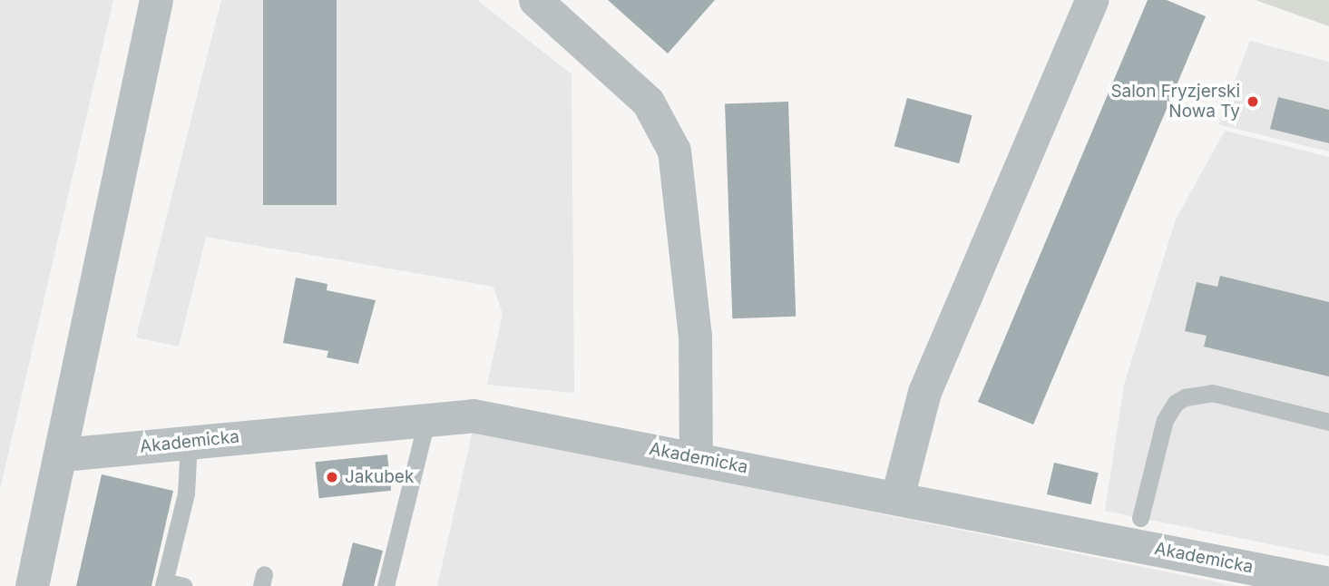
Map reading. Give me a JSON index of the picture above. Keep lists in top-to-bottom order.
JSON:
{
  "streets": {
    "street": ["Akademicka"]
  },
  "places": ["Salon Fryzjerski Nowa Ty", "Jakubek"]
}
